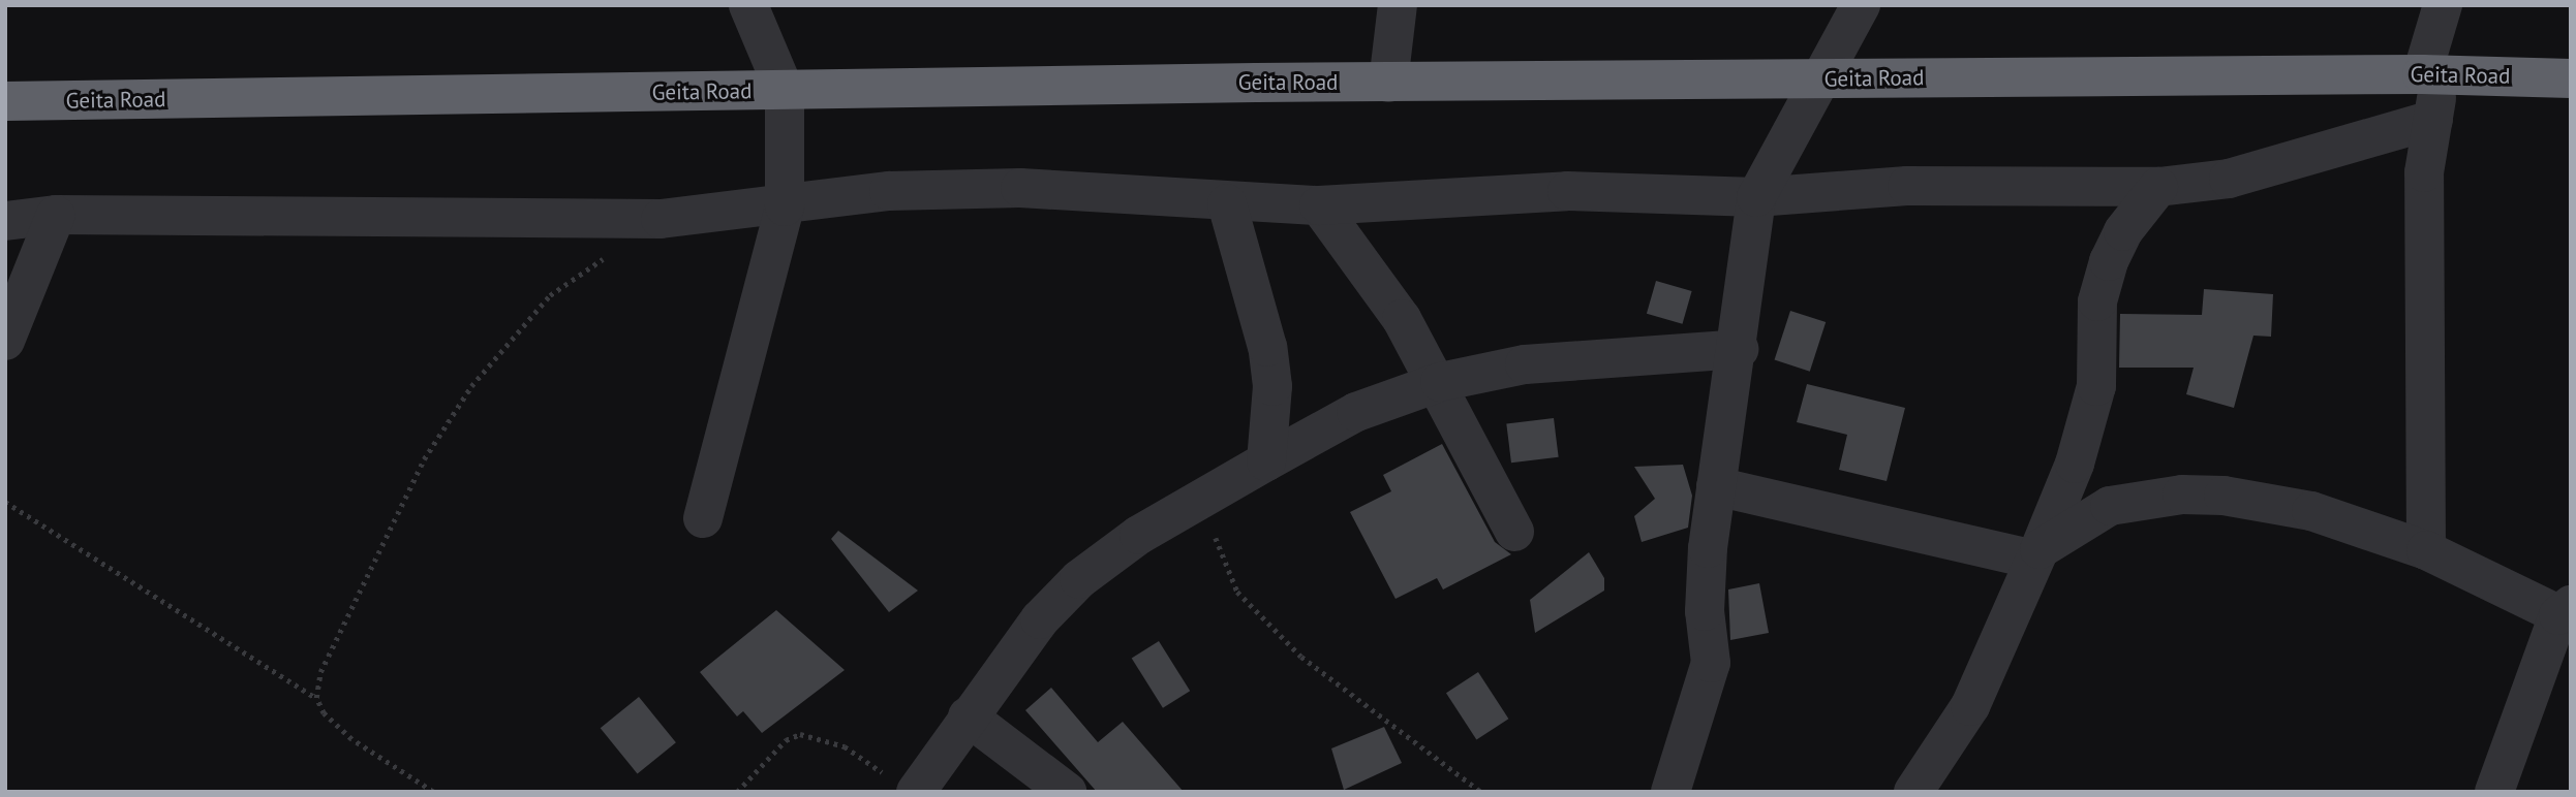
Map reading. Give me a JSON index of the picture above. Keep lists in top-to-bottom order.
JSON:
{
  "streets": {
    "highway": ["Geita Road"]
  }
}
